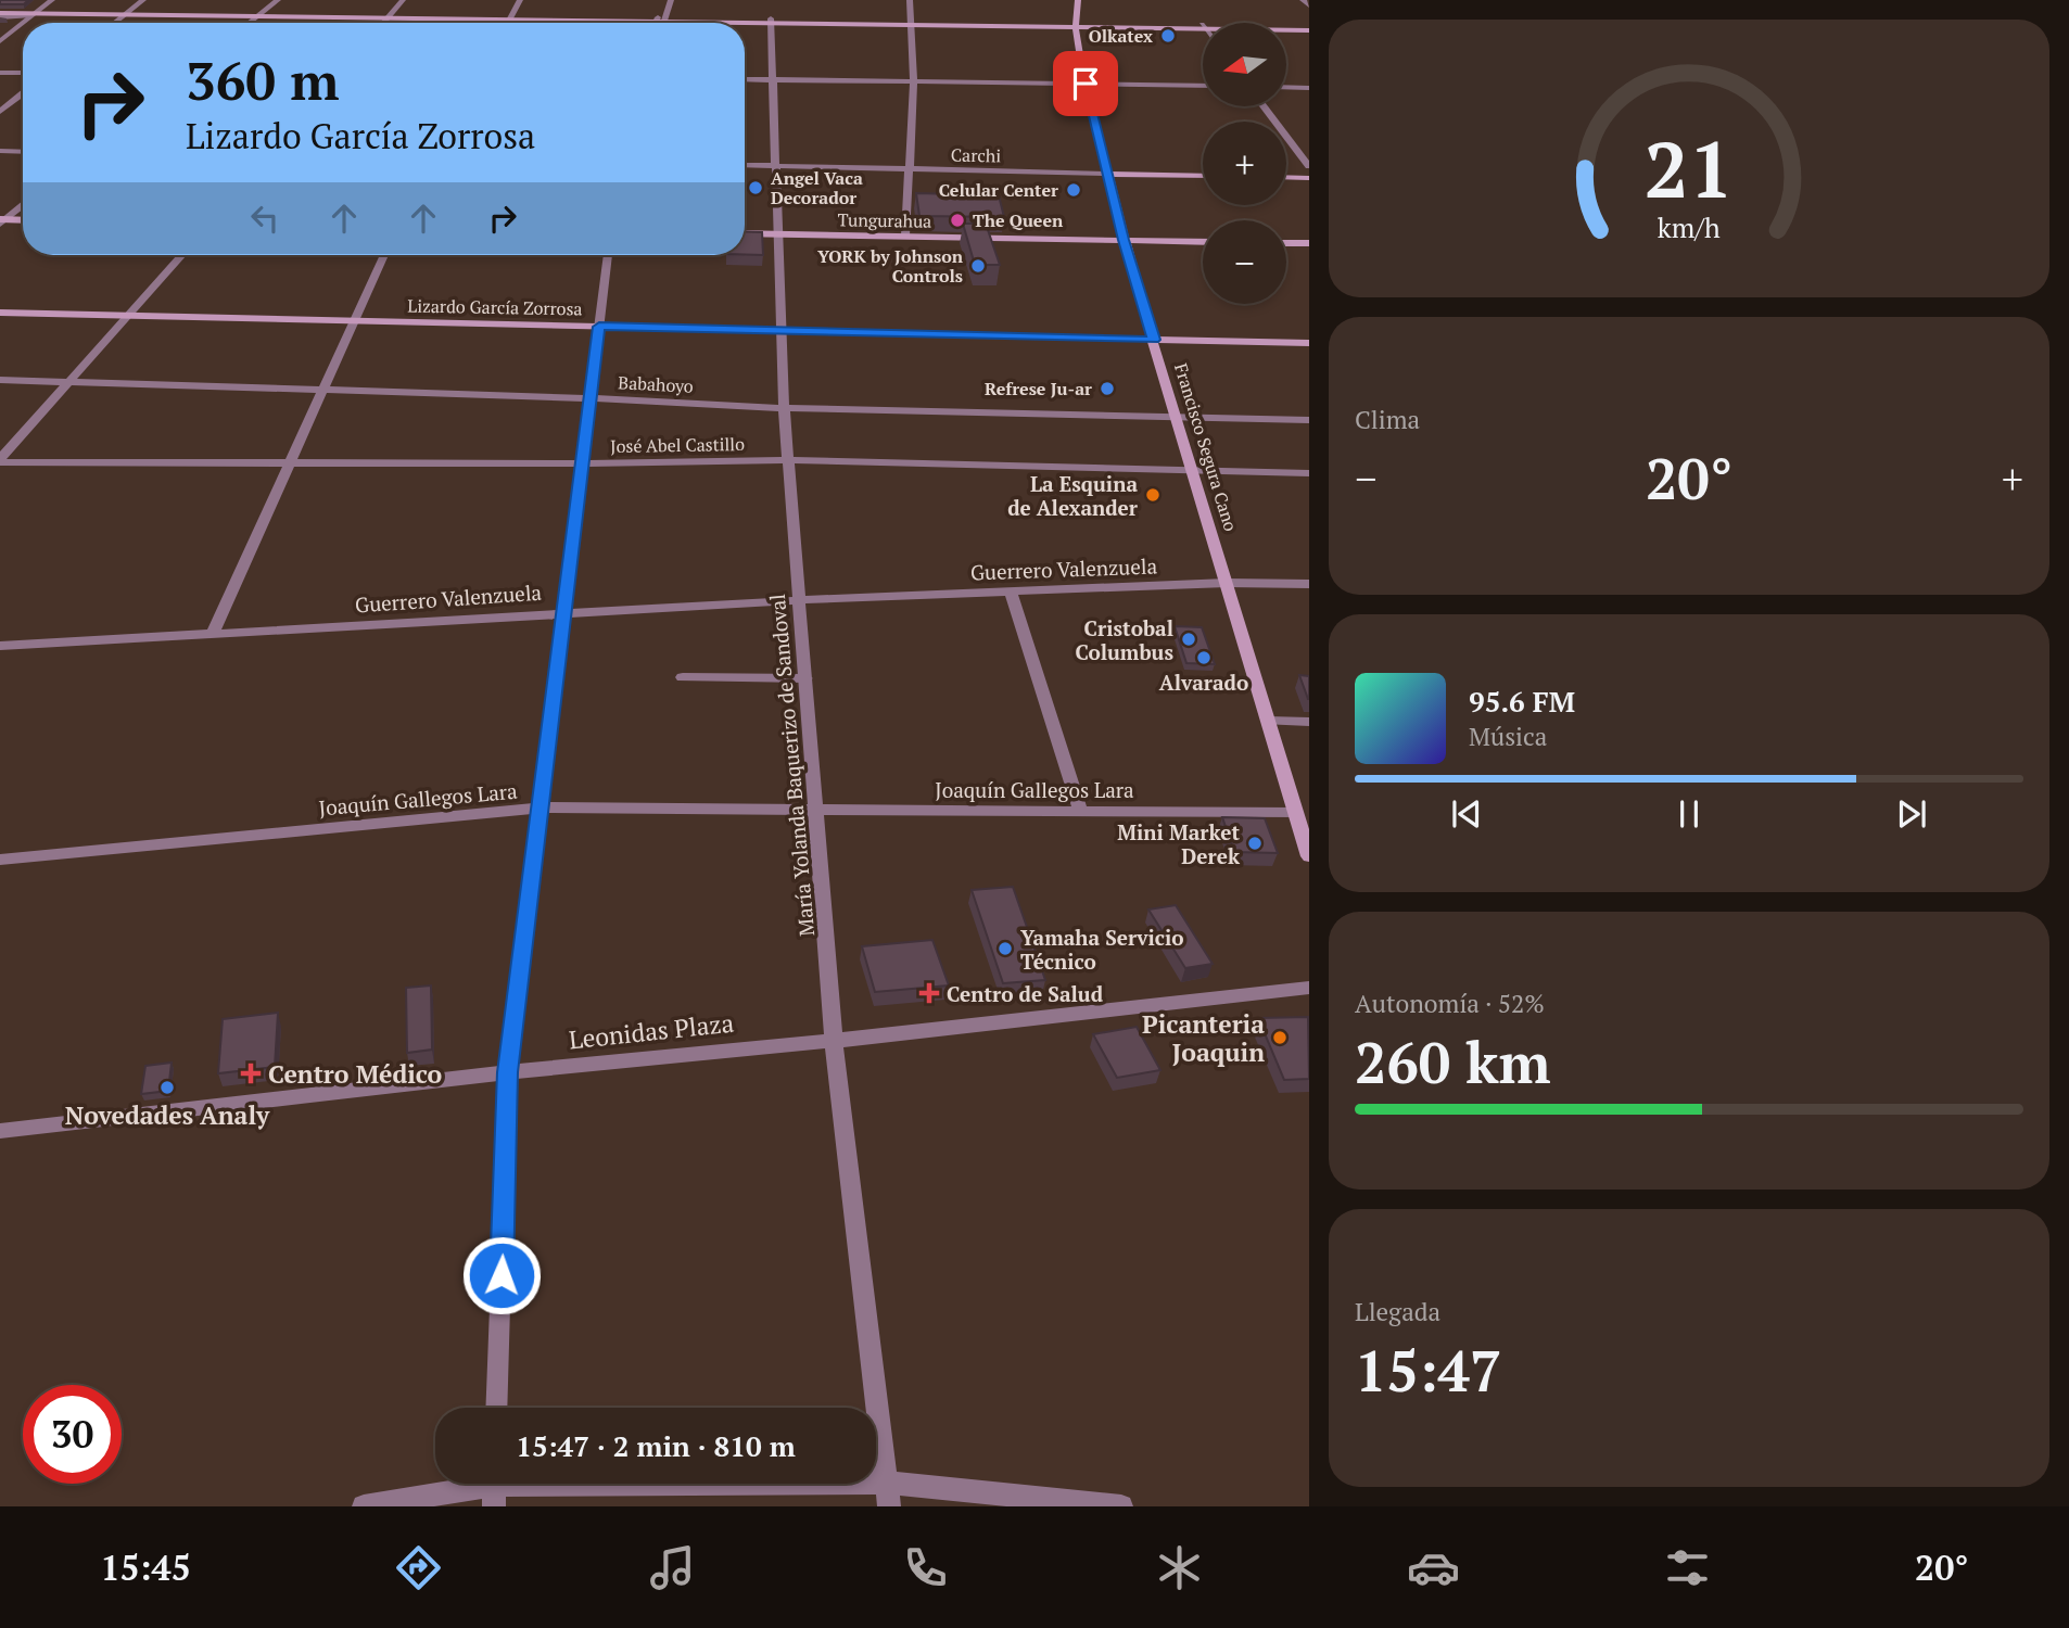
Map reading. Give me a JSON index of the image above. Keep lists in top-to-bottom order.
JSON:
{
  "streets": {
    "street": [
      "Carchi",
      "Tungurahua",
      "Lizardo García Zorrosa",
      "Babahoyo",
      "José Abel Castillo",
      "Francisco Segura Cano",
      "Guerrero Valenzuela",
      "María Yolanda Baquerizo de Sandoval",
      "Joaquín Gallegos Lara",
      "Leonidas Plaza"
    ]
  },
  "crossings": [
    ["Carchi", "Francisco Segura Cano"],
    ["Carchi", "María Yolanda Baquerizo de Sandoval"],
    ["Tungurahua", "Francisco Segura Cano"],
    ["Tungurahua", "María Yolanda Baquerizo de Sandoval"],
    ["Lizardo García Zorrosa", "Francisco Segura Cano"],
    ["Lizardo García Zorrosa", "María Yolanda Baquerizo de Sandoval"],
    ["Babahoyo", "Francisco Segura Cano"],
    ["Babahoyo", "María Yolanda Baquerizo de Sandoval"],
    ["José Abel Castillo", "Francisco Segura Cano"],
    ["José Abel Castillo", "María Yolanda Baquerizo de Sandoval"],
    ["Francisco Segura Cano", "Guerrero Valenzuela"],
    ["Francisco Segura Cano", "Joaquín Gallegos Lara"],
    ["Guerrero Valenzuela", "María Yolanda Baquerizo de Sandoval"],
    ["María Yolanda Baquerizo de Sandoval", "Joaquín Gallegos Lara"],
    ["María Yolanda Baquerizo de Sandoval", "Leonidas Plaza"]
  ],
  "places": {
    "other": [
      "Olkatex",
      "Angel Vaca Decorador",
      "Celular Center",
      "The Queen",
      "YORK by Johnson Controls",
      "Refrese Ju-ar",
      "La Esquina de Alexander",
      "Cristobal Columbus",
      "Alvarado",
      "Mini Market Derek",
      "Yamaha Servicio Técnico",
      "Picanteria Joaquin",
      "Novedades Analy"
    ],
    "health": ["Centro de Salud", "Centro Médico"]
  },
  "north": "left",
  "page": {
    "map_buttons": ["+", "−"],
    "turn": ["360 m", "Lizardo García Zorrosa"],
    "tile": [
      "Clima",
      ["Autonomía · 52%", "260 km"],
      ["Llegada", "15:47"]
    ],
    "heat": ["−", "20°", "+"],
    "song": ["95.6 FM", "Música"],
    "limit": "30",
    "trip": "15:47 · 2 min · 810 m",
    "tabs": ["15:45", "20°"],
    "gauge": ["21", "km/h"]
  }
}
